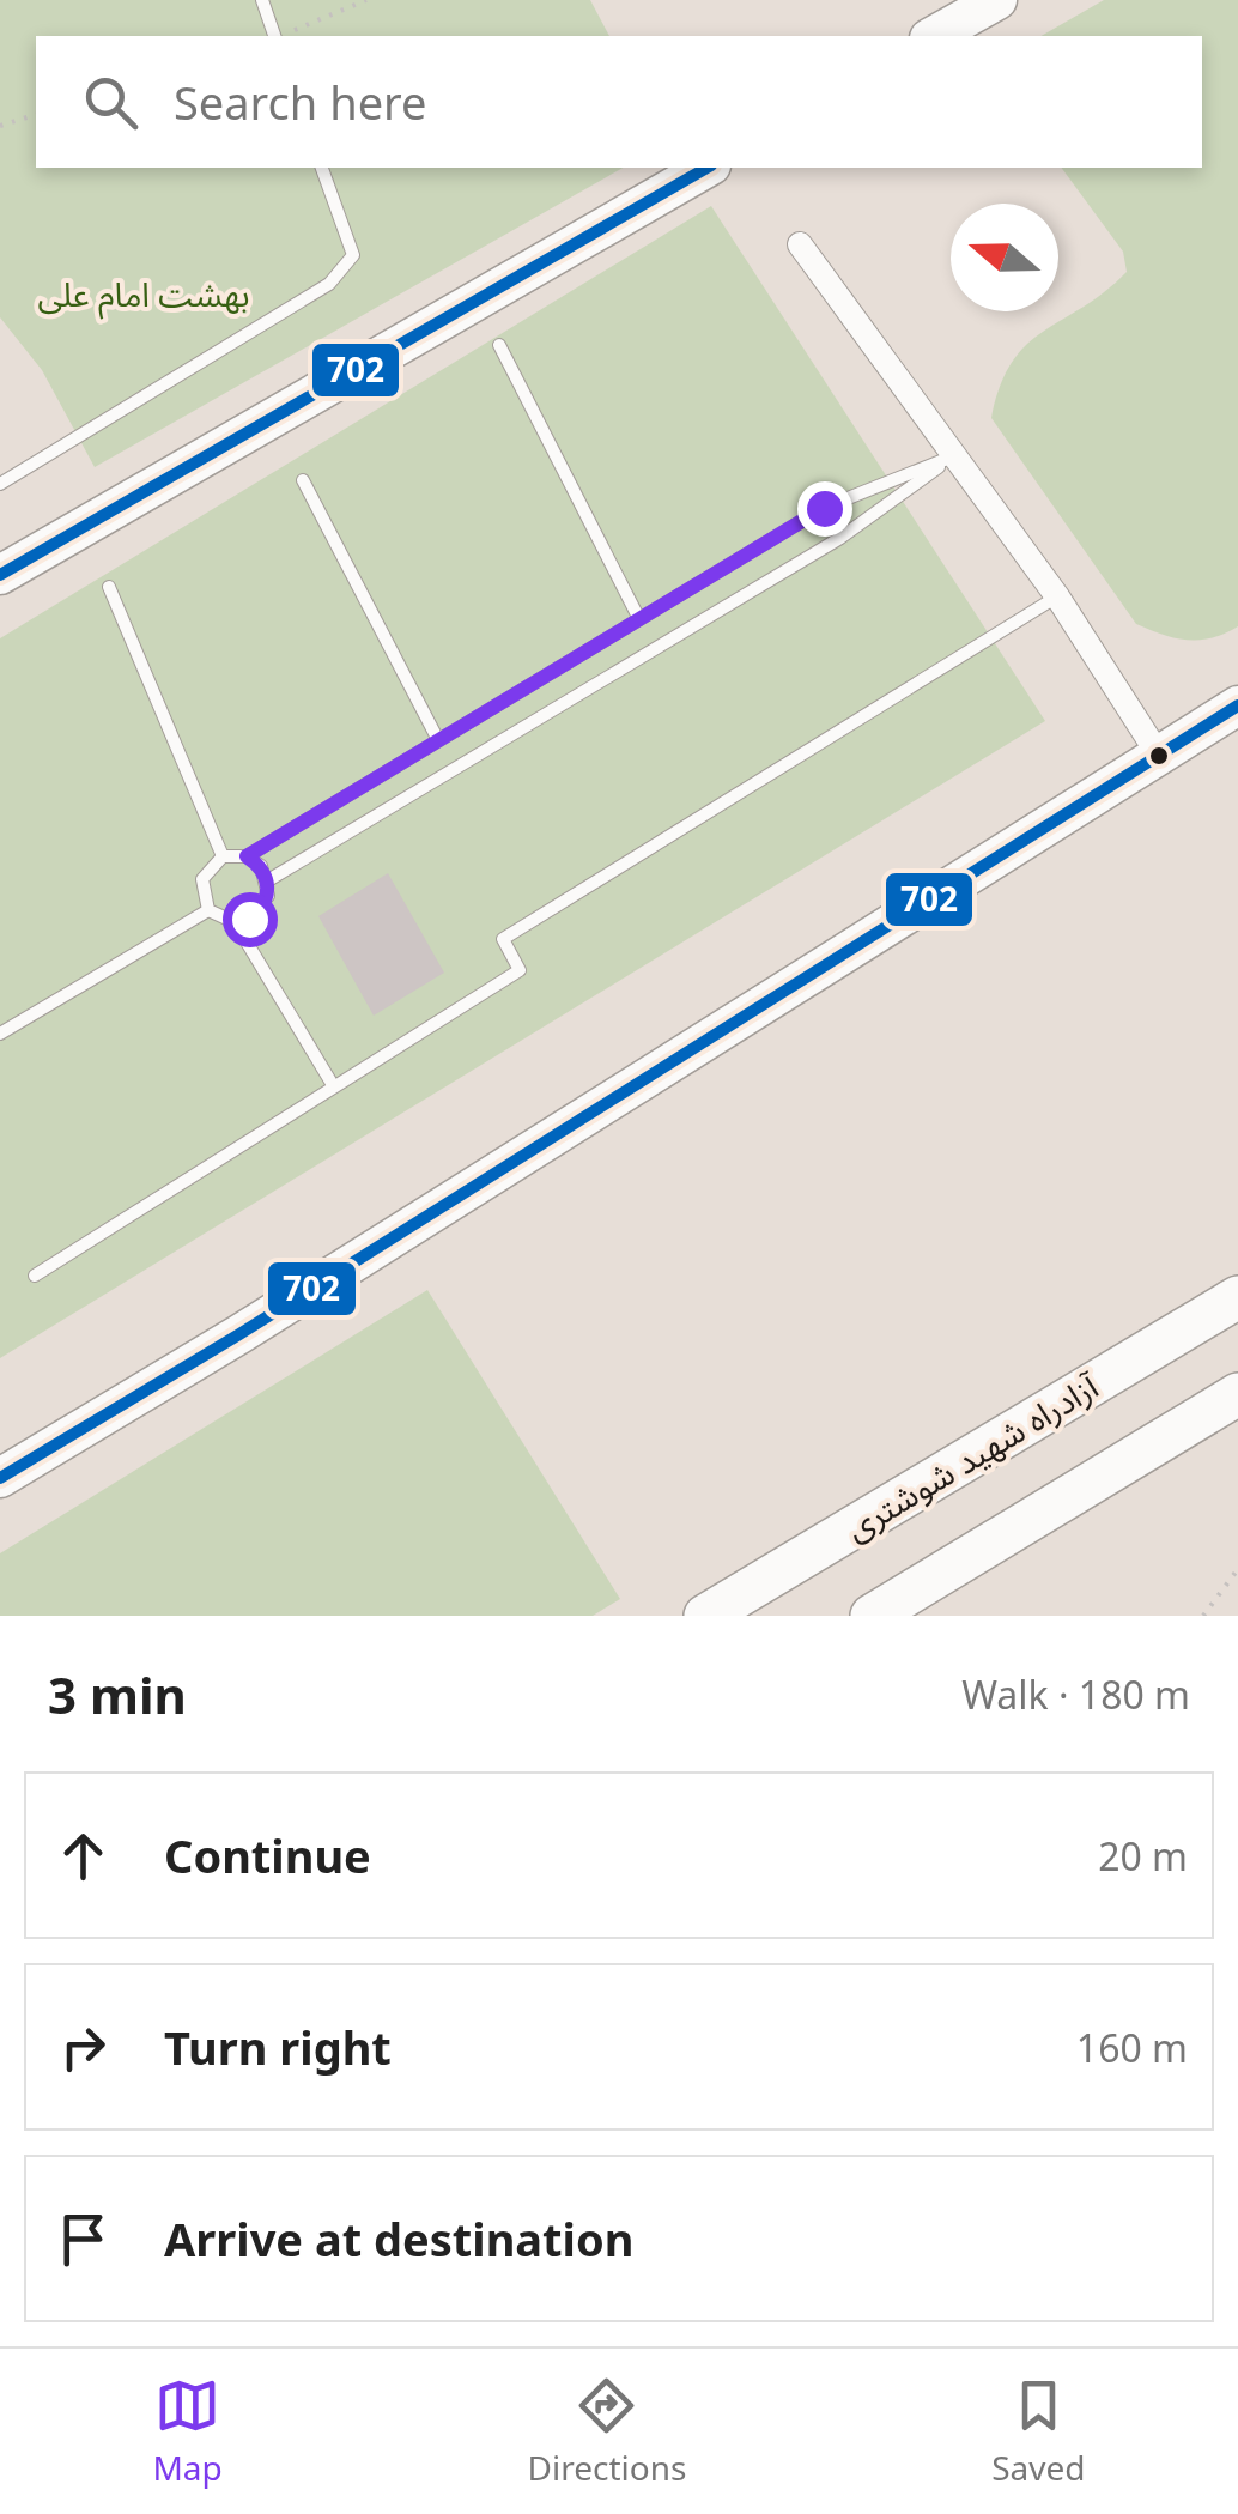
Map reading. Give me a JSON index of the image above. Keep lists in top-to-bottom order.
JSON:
{
  "streets": {
    "highway": ["آزادراه شهید شوشتری"]
  },
  "parks": ["بهشت امام علی"],
  "lines": ["transit line 702"],
  "north": "left",
  "page": {
    "search": "Search here",
    "heading": ["3 min", "Walk · 180 m"],
    "list": [
      ["Continue", "20 m"],
      ["Turn right", "160 m"],
      "Arrive at destination"
    ],
    "nav": ["Map", "Directions", "Saved"]
  }
}
